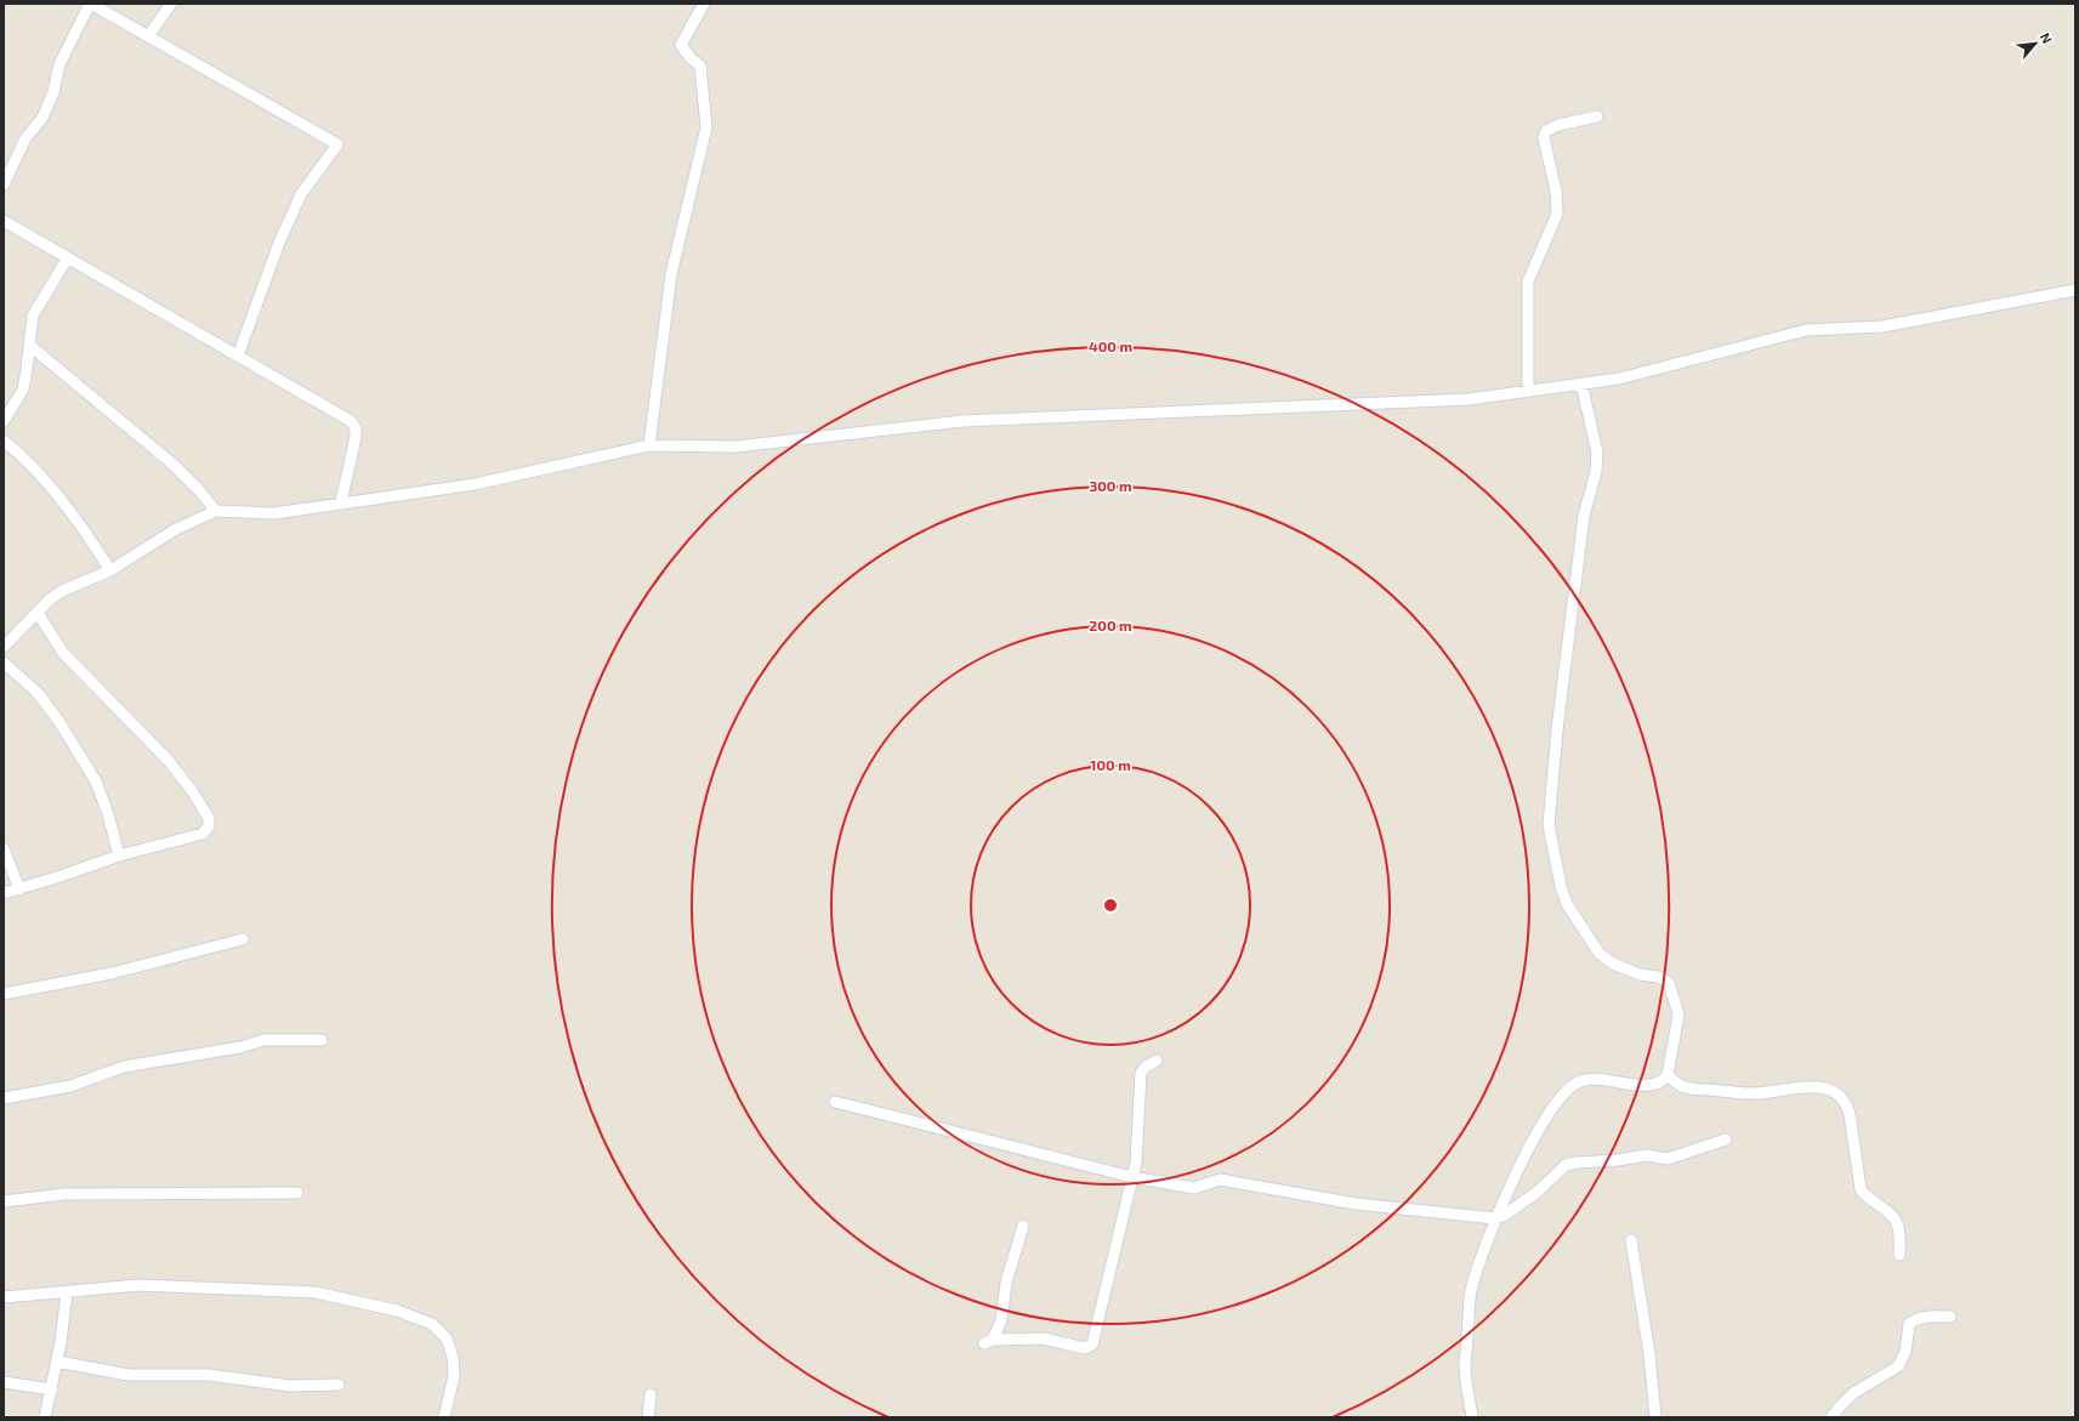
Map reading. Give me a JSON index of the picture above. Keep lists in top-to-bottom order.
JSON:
{
  "north": "top right",
  "rings": [
    "400 m",
    "300 m",
    "200 m",
    "100 m"
  ]
}
